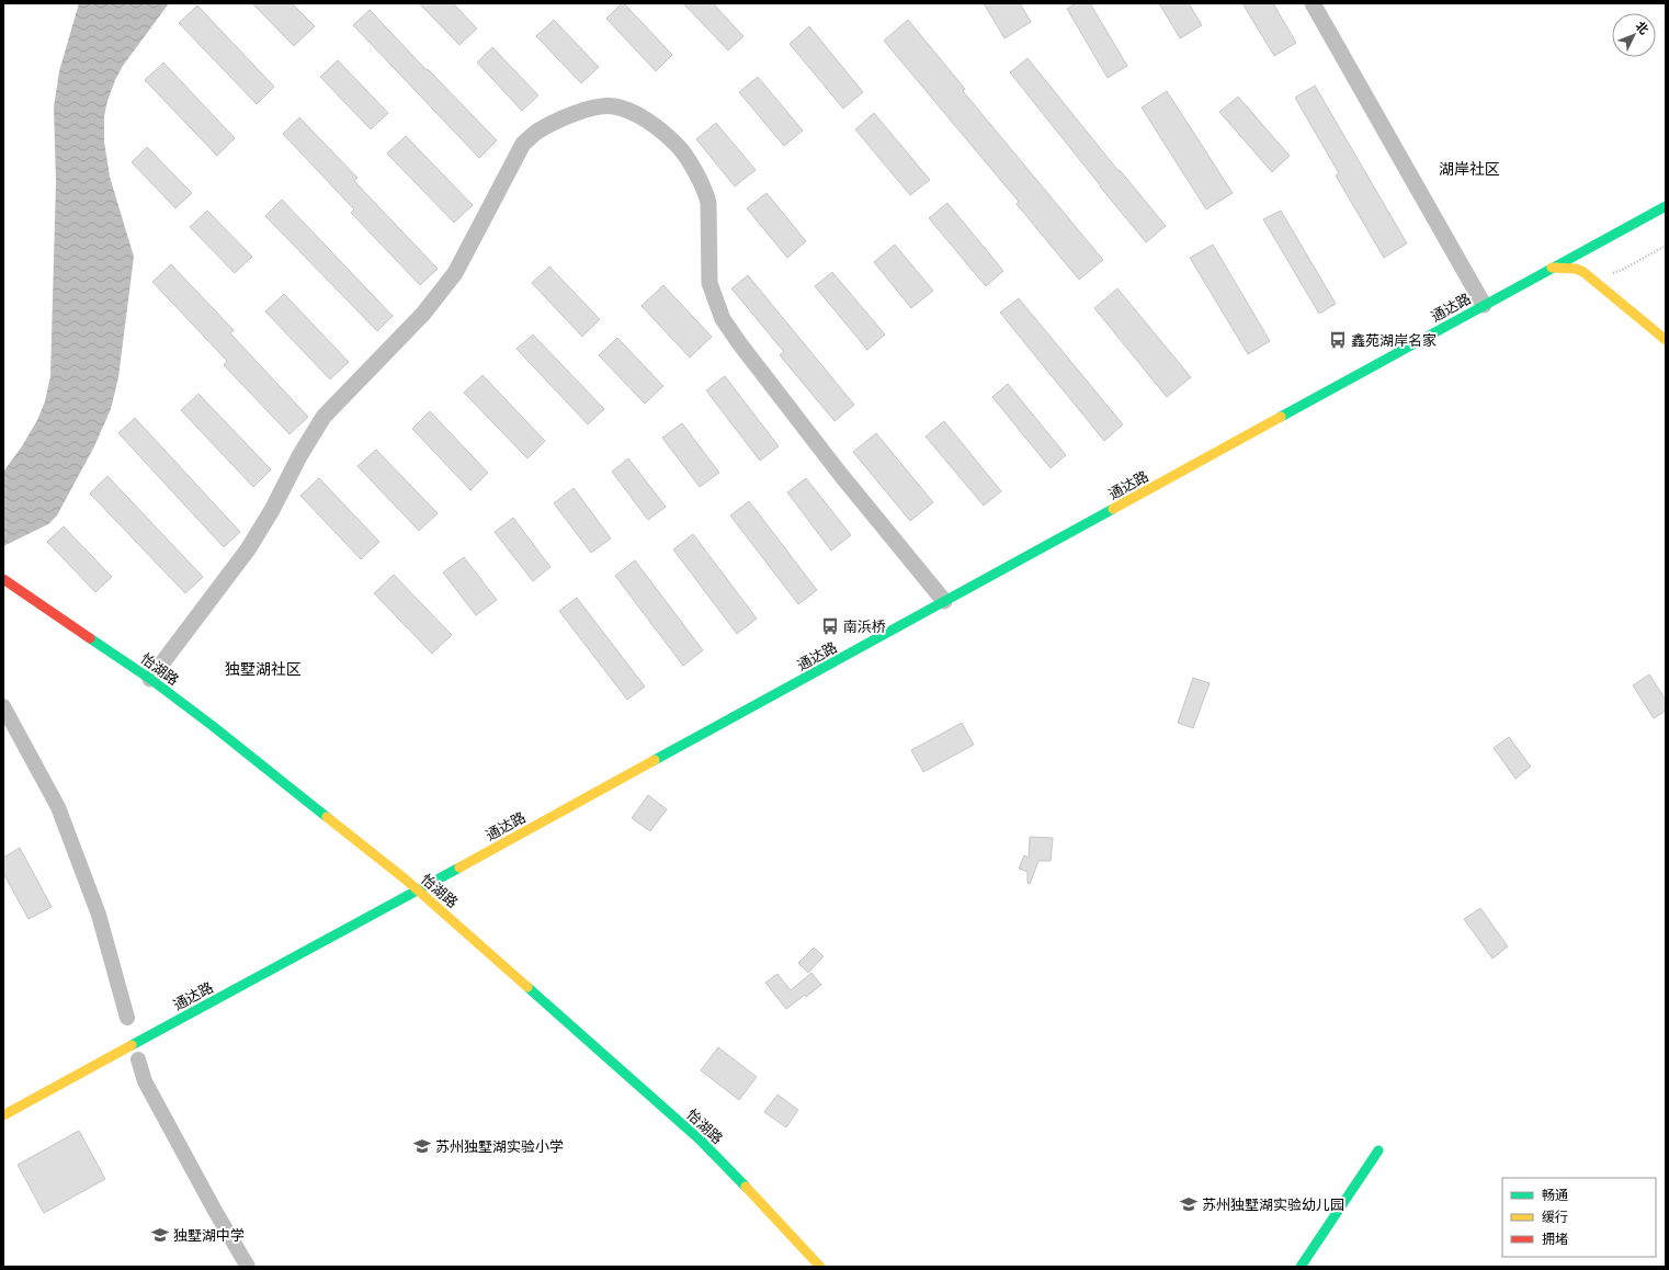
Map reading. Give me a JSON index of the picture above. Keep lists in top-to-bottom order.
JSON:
{
  "streets": {
    "main road": ["通达路", "怡湖路"]
  },
  "crossings": [
    ["通达路", "怡湖路"]
  ],
  "districts": ["湖岸社区", "独墅湖社区"],
  "places": {
    "bus stop": ["鑫苑湖岸名家", "南浜桥"],
    "school or university": ["苏州独墅湖实验小学", "苏州独墅湖实验幼儿园", "独墅湖中学"]
  },
  "legend": ["畅通", "缓行", "拥堵"],
  "north": "top right"
}
